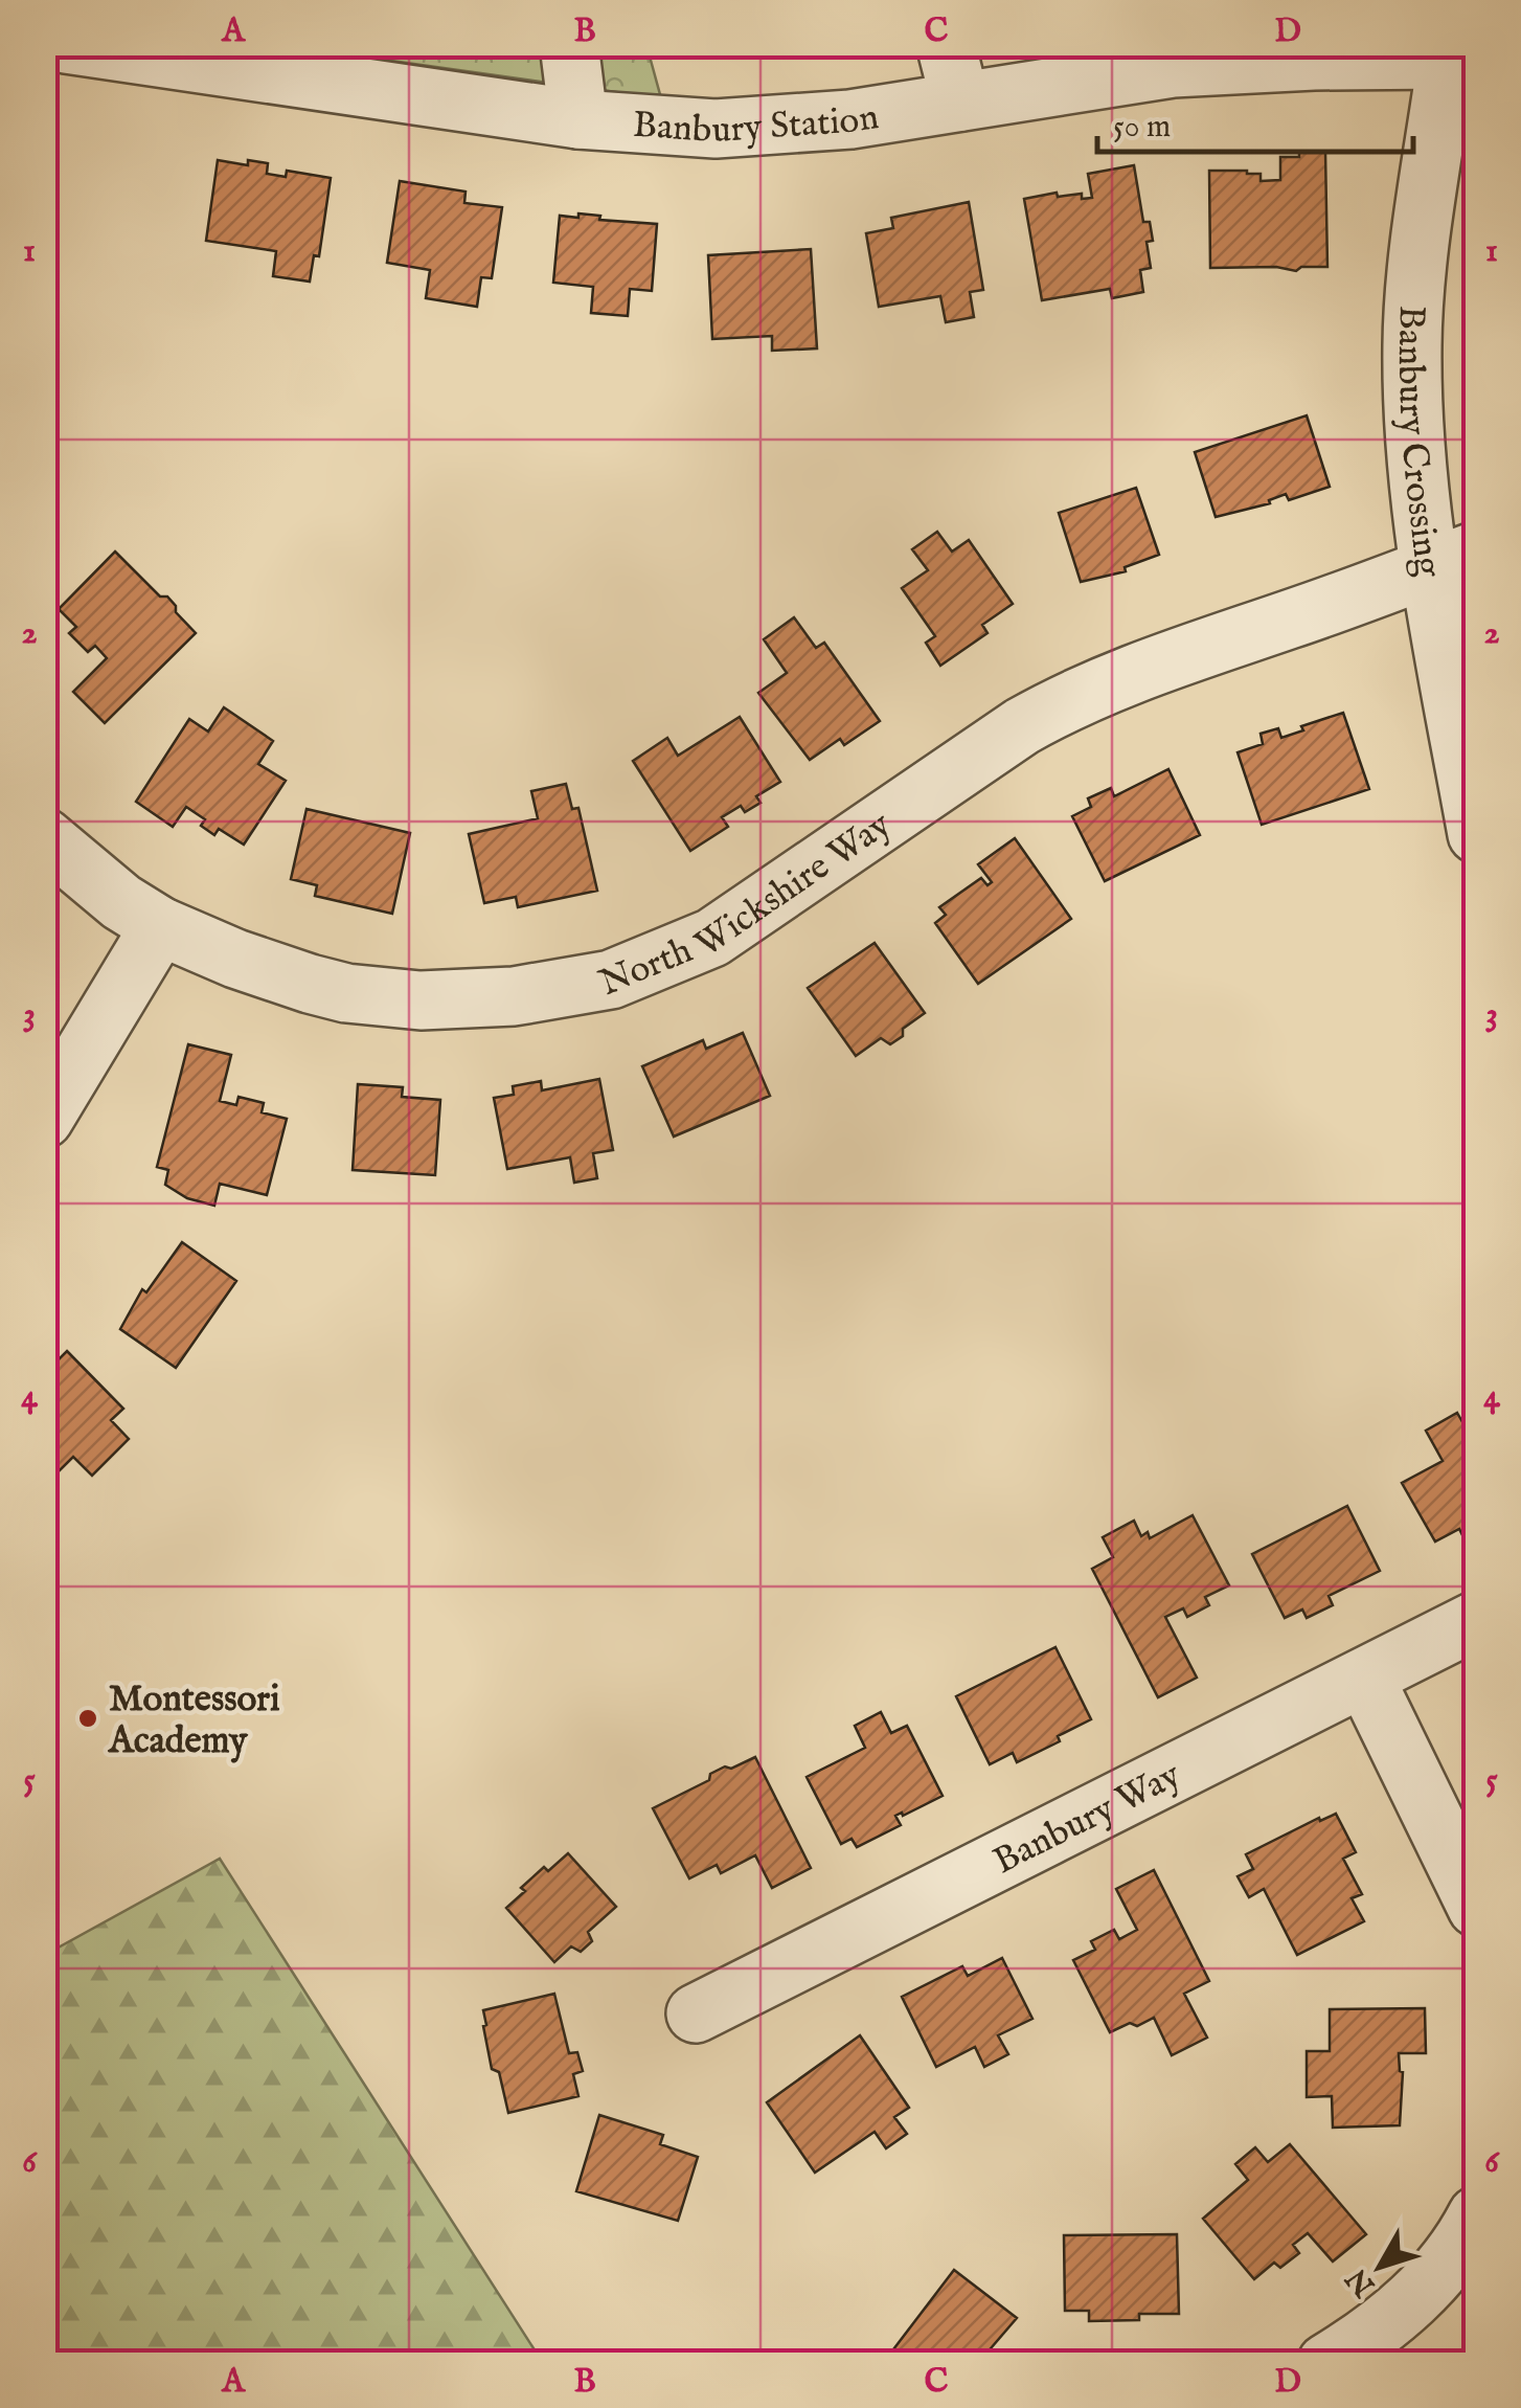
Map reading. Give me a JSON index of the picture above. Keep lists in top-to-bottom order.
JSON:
{
  "streets": {
    "street": [
      "Banbury Station",
      "Banbury Crossing",
      "North Wickshire Way",
      "Banbury Way"
    ]
  },
  "crossings": [
    ["Banbury Station", "Banbury Crossing"],
    ["Banbury Crossing", "North Wickshire Way"]
  ],
  "places": ["Montessori Academy"],
  "scale_bar": "50 m",
  "north": "bottom left",
  "grid": {
    "columns": [
      "A",
      "B",
      "C",
      "D"
    ],
    "rows": [
      "1",
      "2",
      "3",
      "4",
      "5",
      "6"
    ]
  }
}
